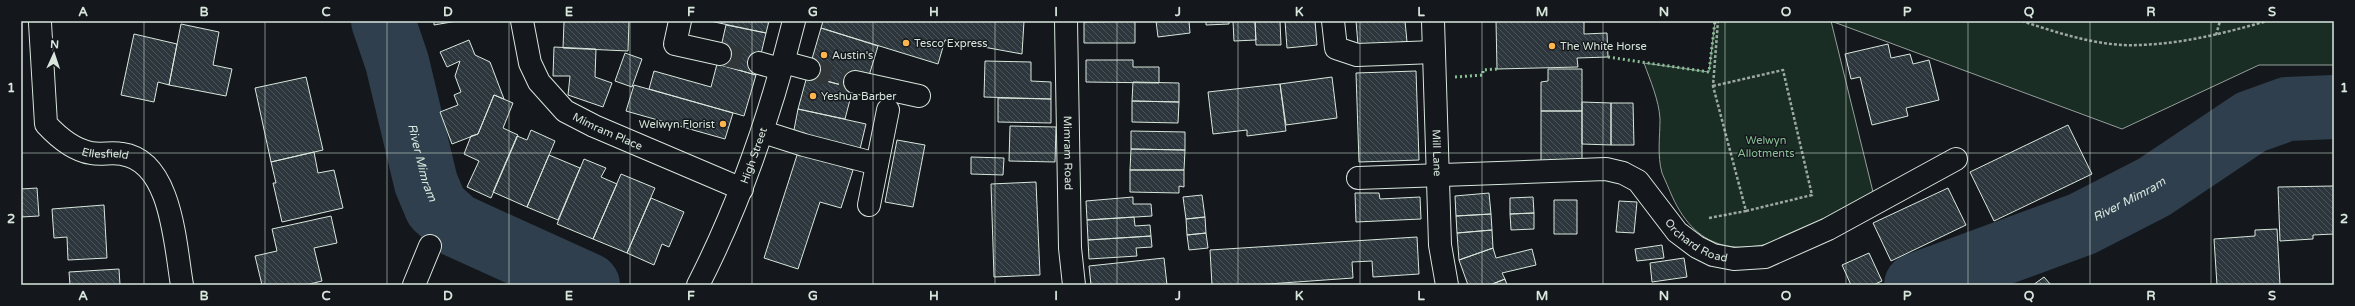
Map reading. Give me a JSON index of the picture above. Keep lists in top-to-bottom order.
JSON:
{
  "streets": {
    "street": [
      "Mimram Place",
      "Ellesfield",
      "Mimram Road",
      "Mill Lane",
      "High Street",
      "Orchard Road"
    ]
  },
  "crossings": [
    ["Mimram Place", "High Street"],
    ["Mill Lane", "Orchard Road"]
  ],
  "water": ["River Mimram"],
  "parks": ["Welwyn Allotments"],
  "places": [
    "Tesco Express",
    "The White Horse",
    "Austin's",
    "Yeshua Barber",
    "Welwyn Florist"
  ],
  "north": "top",
  "grid": {
    "columns": [
      "A",
      "B",
      "C",
      "D",
      "E",
      "F",
      "G",
      "H",
      "I",
      "J",
      "K",
      "L",
      "M",
      "N",
      "O",
      "P",
      "Q",
      "R",
      "S"
    ],
    "rows": ["1", "2"]
  }
}
